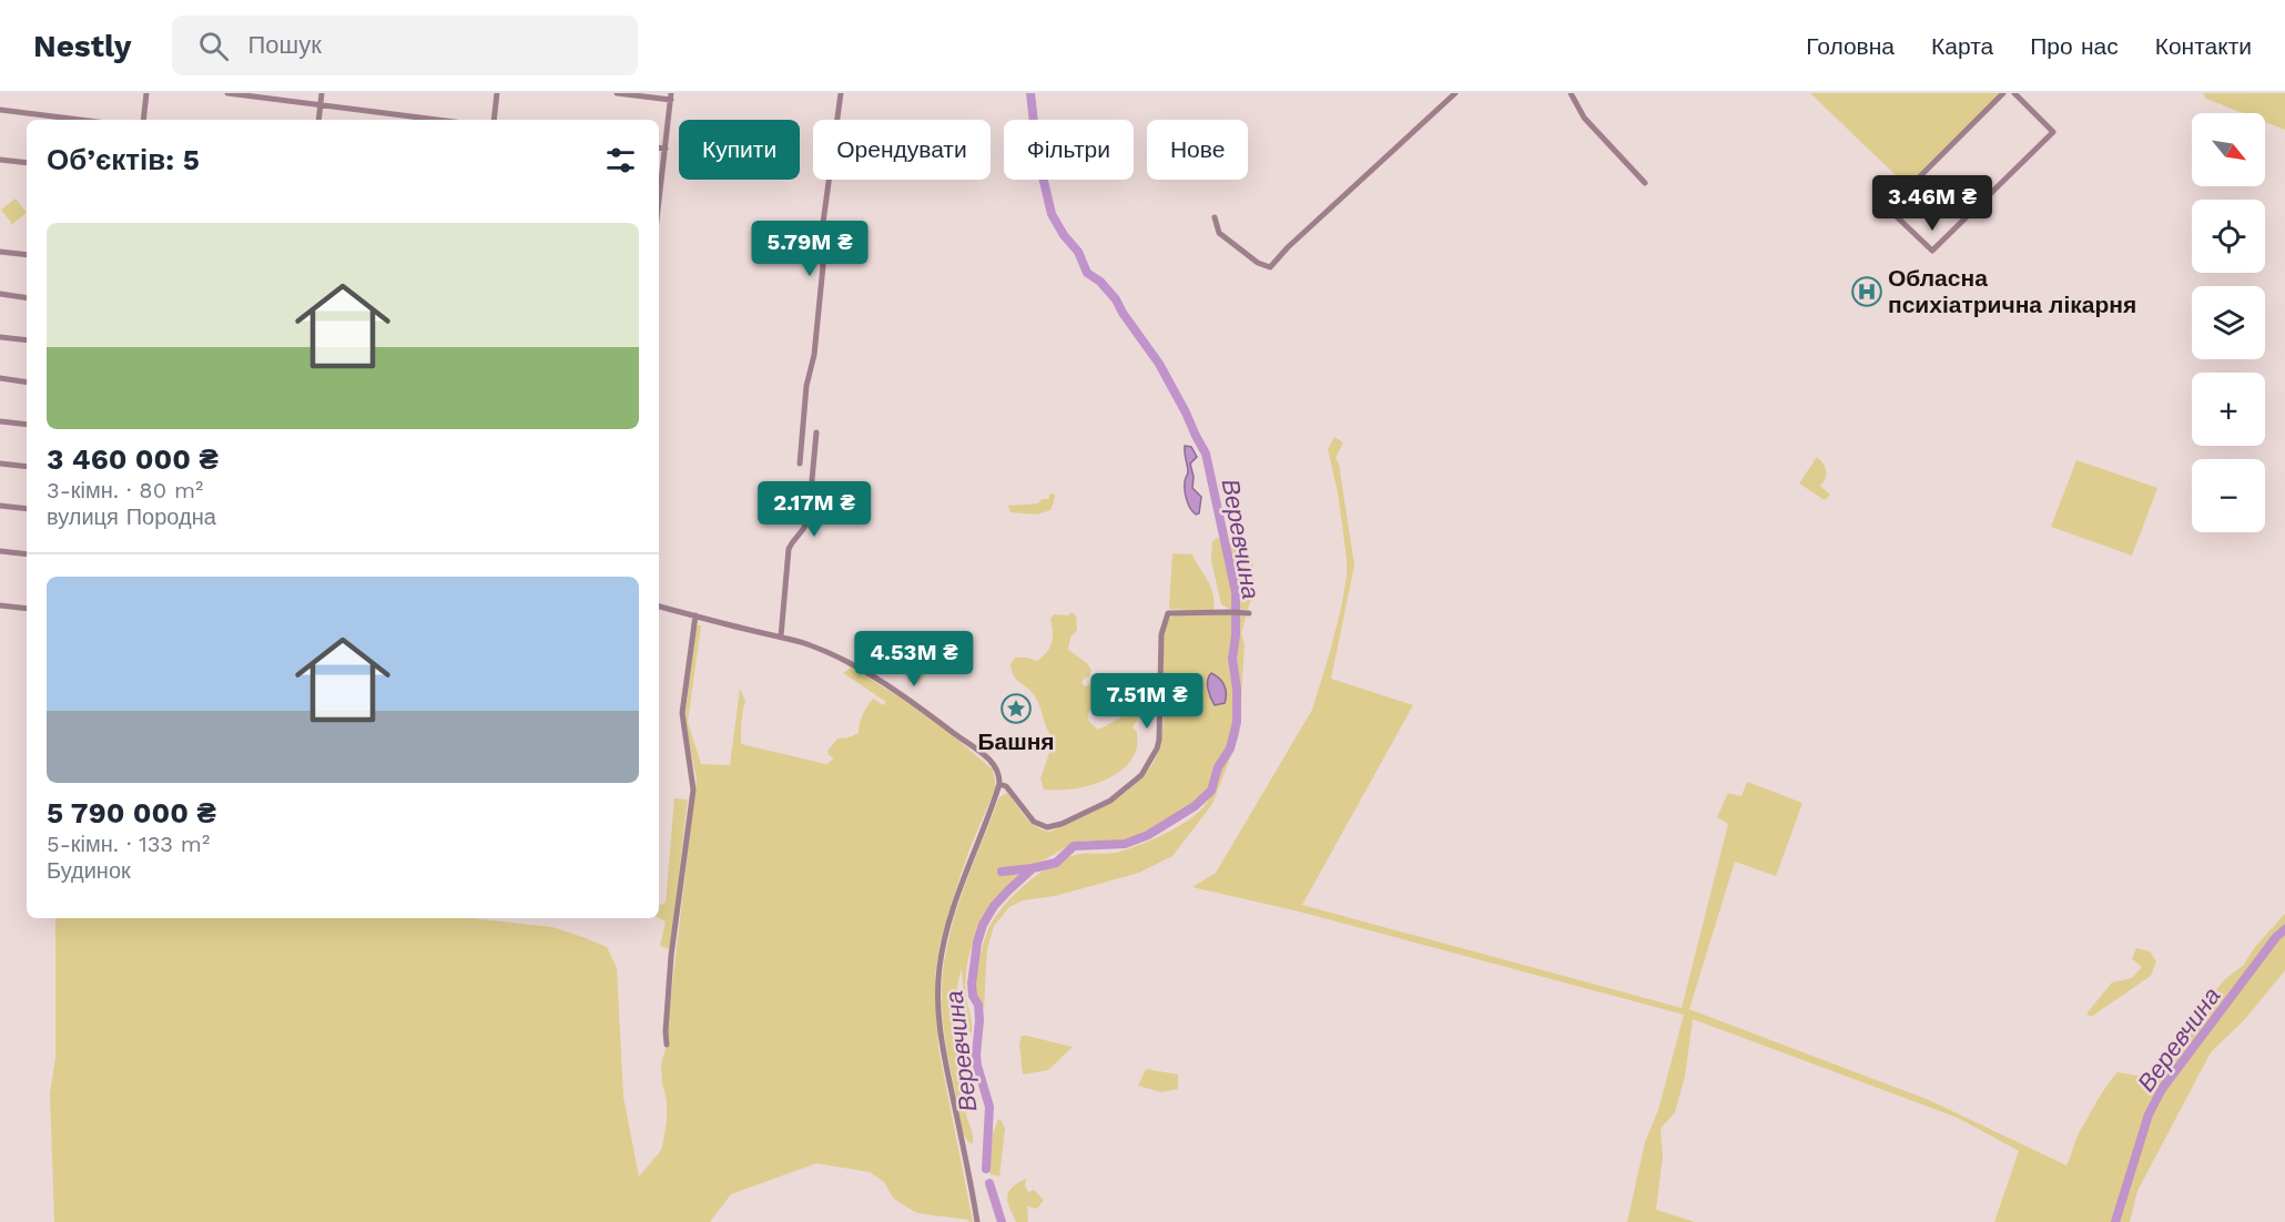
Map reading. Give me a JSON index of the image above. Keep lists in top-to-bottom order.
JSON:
{
  "water": ["Веревчина"],
  "places": {
    "hospital": ["Обласна психіатрична лікарня"],
    "place": ["Башня"]
  },
  "north": "bottom right",
  "page": {
    "header": "Nestly",
    "search": "Пошук",
    "nav": [
      "Головна",
      "Карта",
      "Про нас",
      "Контакти"
    ],
    "map_buttons": ["+", "−"],
    "chip": [
      "Купити",
      "Орендувати",
      "Фільтри",
      "Нове"
    ],
    "heading": "Об’єктів: 5",
    "price": [
      "3.46M ₴",
      "5.79M ₴",
      "2.17M ₴",
      "4.53M ₴",
      "7.51M ₴"
    ],
    "list": [
      {
        "name": "3 460 000 ₴",
        "note": "3-кімн. · 80 m² · вулиця Породна"
      },
      {
        "name": "5 790 000 ₴",
        "note": "5-кімн. · 133 m² · Будинок"
      }
    ]
  }
}
